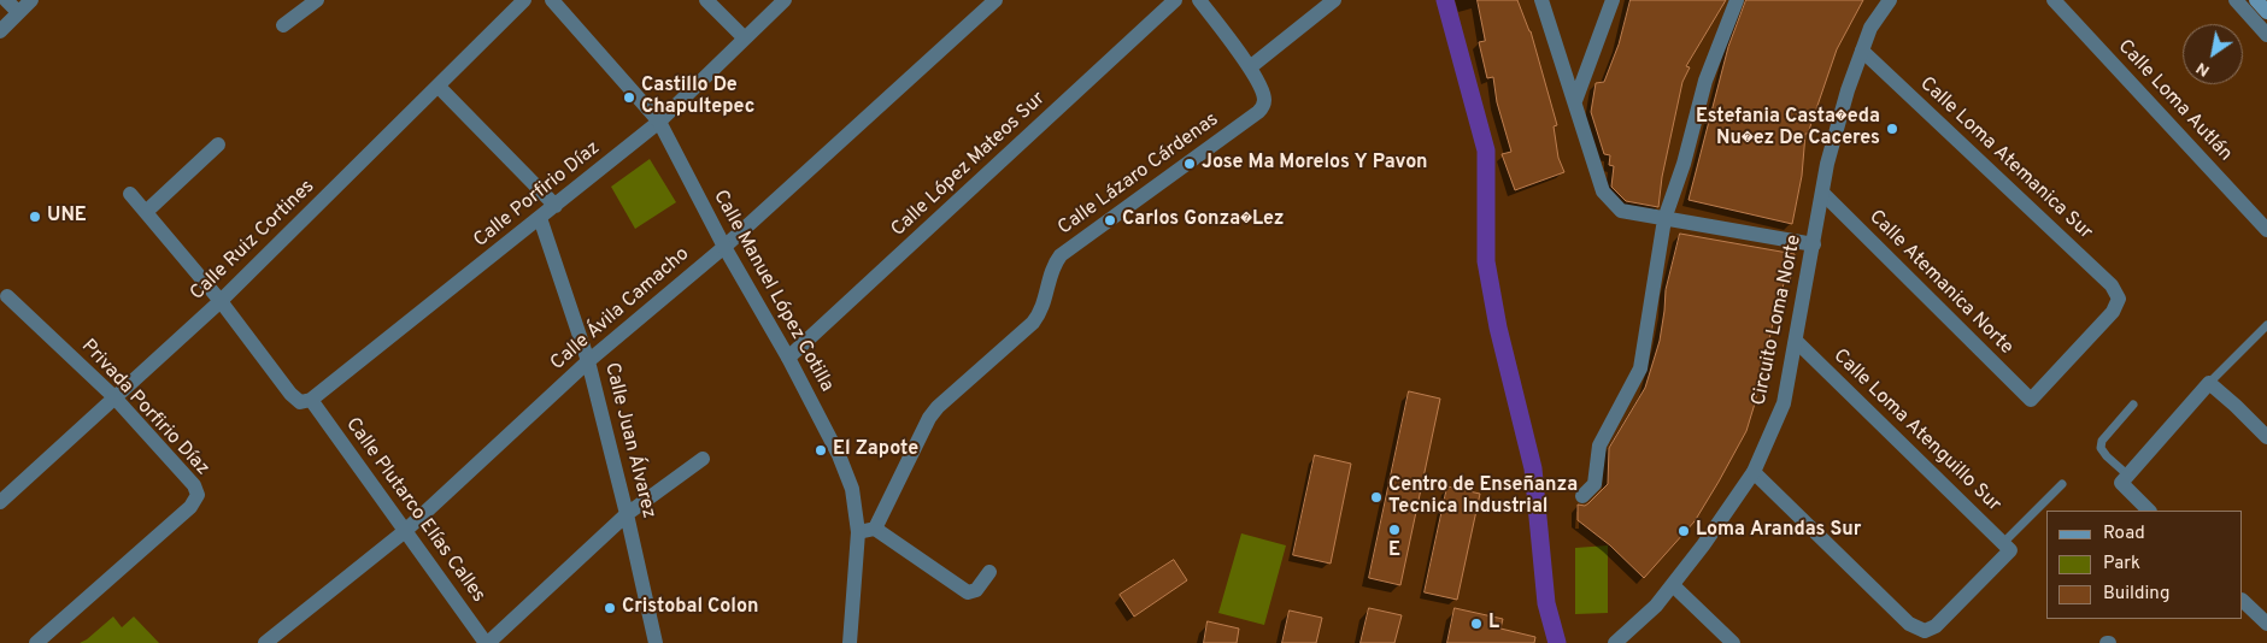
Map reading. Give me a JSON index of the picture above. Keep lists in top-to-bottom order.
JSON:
{
  "streets": {
    "street": [
      "Calle Loma Autlán",
      "Calle Loma Atemanica Sur",
      "Calle López Mateos Sur",
      "Calle Lázaro Cárdenas",
      "Calle Porfirio Díaz",
      "Calle Ruiz Cortines",
      "Calle Atemanica Norte",
      "Calle Manuel López Cotilla",
      "Calle Ávila Camacho",
      "Circuito Loma Norte",
      "Privada Porfirio Díaz",
      "Calle Loma Atenguillo Sur",
      "Calle Juan Álvarez",
      "Calle Plutarco Elías Calles"
    ]
  },
  "crossings": [
    ["Calle Loma Atemanica Sur", "Calle Atemanica Norte"],
    ["Calle Loma Atemanica Sur", "Circuito Loma Norte"],
    ["Calle López Mateos Sur", "Calle Manuel López Cotilla"],
    ["Calle Porfirio Díaz", "Calle Manuel López Cotilla"],
    ["Calle Porfirio Díaz", "Calle Juan Álvarez"],
    ["Calle Porfirio Díaz", "Calle Plutarco Elías Calles"],
    ["Calle Ruiz Cortines", "Privada Porfirio Díaz"],
    ["Calle Ruiz Cortines", "Calle Plutarco Elías Calles"],
    ["Calle Atemanica Norte", "Circuito Loma Norte"],
    ["Calle Manuel López Cotilla", "Calle Ávila Camacho"],
    ["Calle Ávila Camacho", "Calle Juan Álvarez"],
    ["Calle Ávila Camacho", "Calle Plutarco Elías Calles"],
    ["Circuito Loma Norte", "Calle Loma Atenguillo Sur"]
  ],
  "places": [
    "Castillo De Chapultepec",
    "Estefania Casta�eda Nu�ez De Caceres",
    "Jose Ma Morelos Y Pavon",
    "UNE",
    "Carlos Gonza�Lez",
    "El Zapote",
    "Centro de Enseñanza Tecnica Industrial",
    "E",
    "Loma Arandas Sur",
    "Cristobal Colon",
    "L"
  ],
  "legend": ["Road", "Park", "Building"],
  "north": "bottom left"
}
